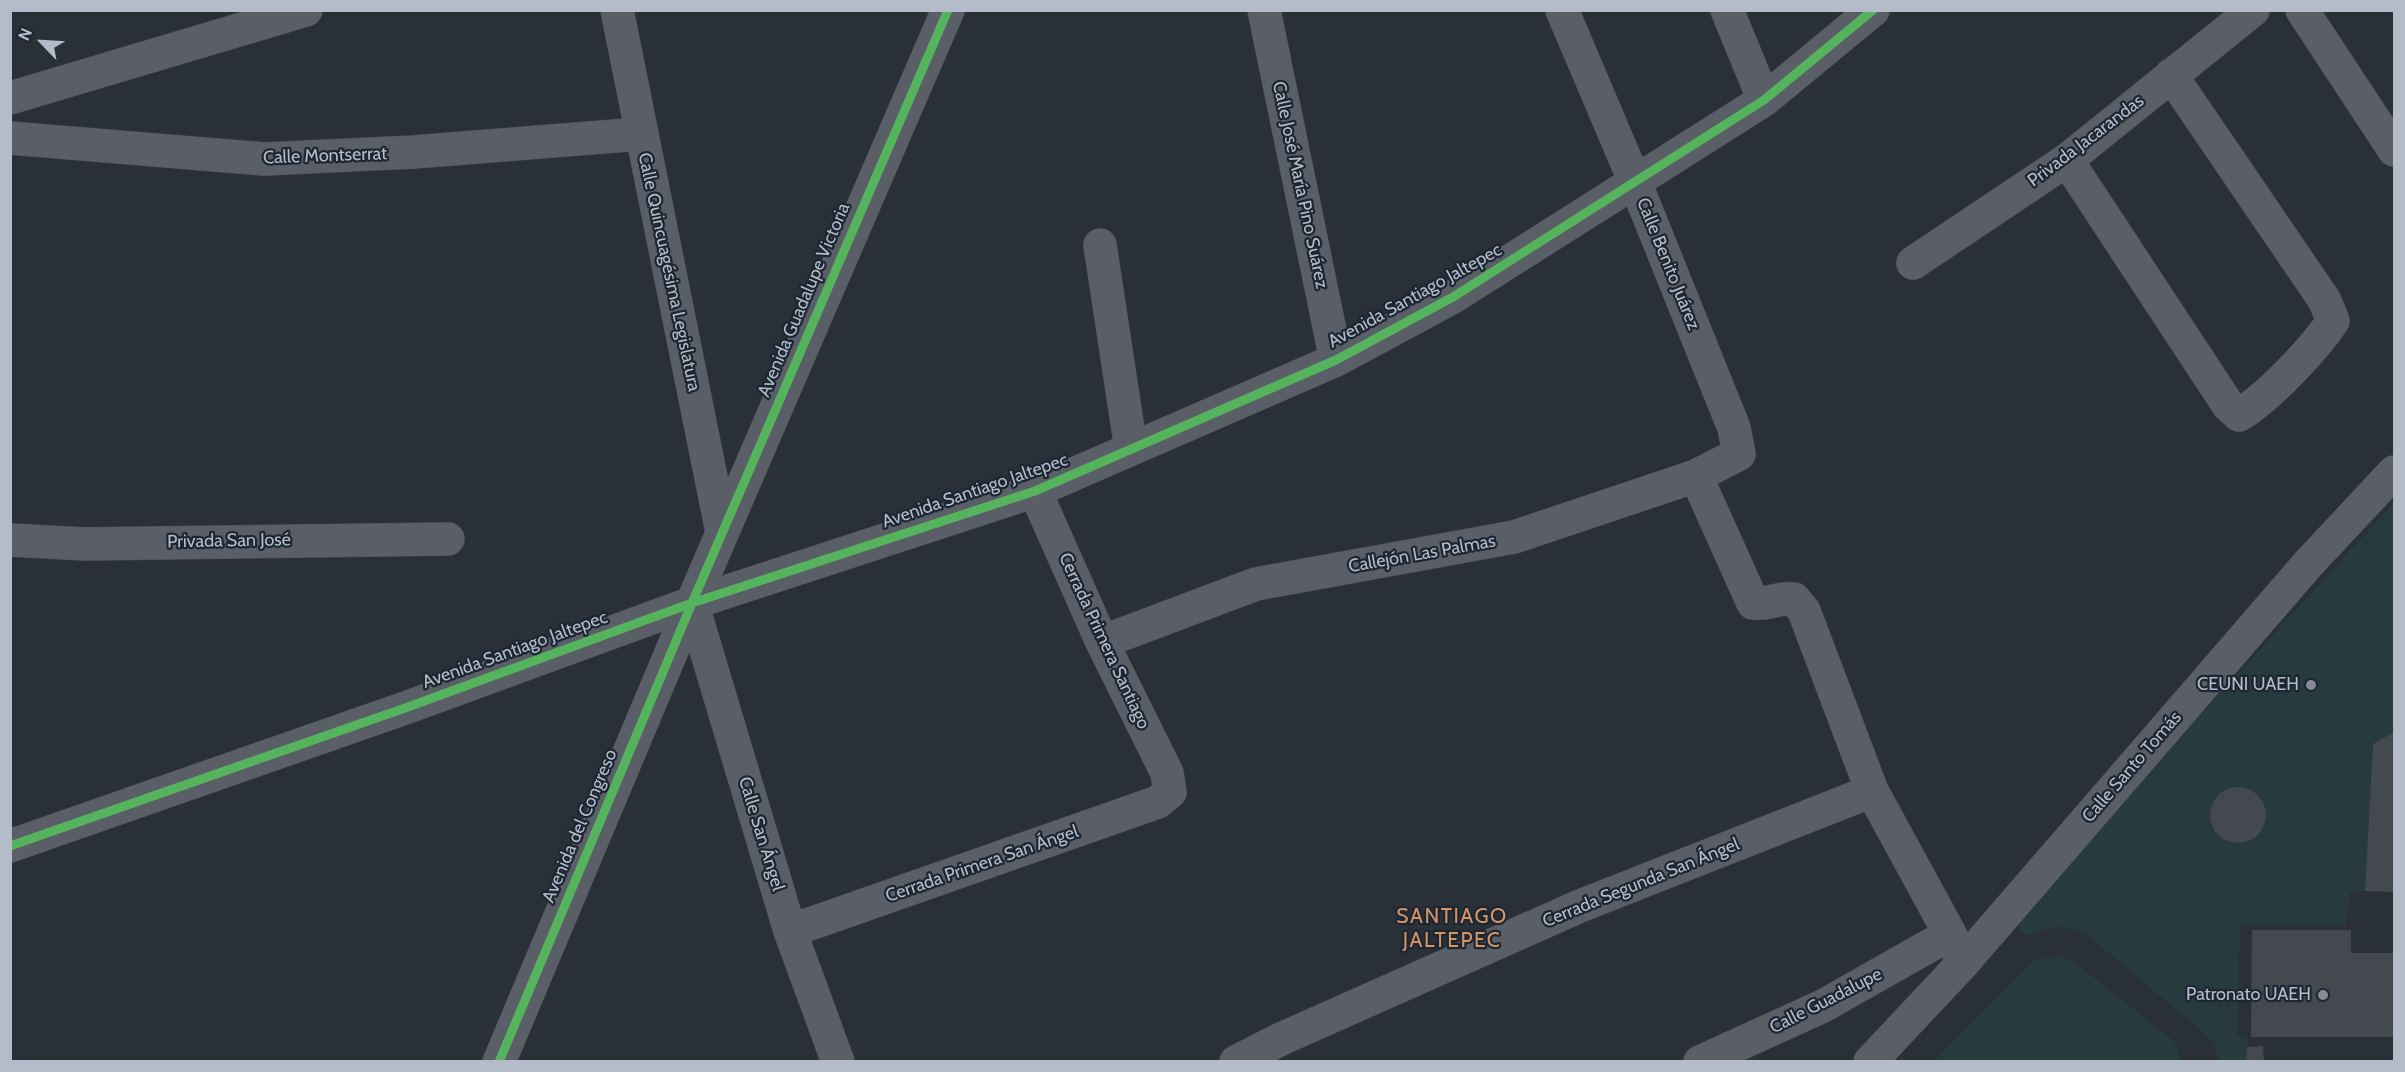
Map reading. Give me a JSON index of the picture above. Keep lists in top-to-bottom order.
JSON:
{
  "streets": {
    "street": [
      "Privada Jacarandas",
      "Calle Montserrat",
      "Calle José María Pino Suárez",
      "Calle Benito Juárez",
      "Calle Quincuagésima Legislatura",
      "Avenida Santiago Jaltepec",
      "Avenida Guadalupe Victoria",
      "Privada San José",
      "Callejón Las Palmas",
      "Cerrada Primera Santiago",
      "Calle Santo Tomás",
      "Avenida del Congreso",
      "Calle San Ángel",
      "Cerrada Primera San Ángel",
      "Cerrada Segunda San Ángel",
      "Calle Guadalupe"
    ]
  },
  "crossings": [
    ["Calle Montserrat", "Calle Quincuagésima Legislatura"],
    ["Calle José María Pino Suárez", "Avenida Santiago Jaltepec"],
    ["Calle Benito Juárez", "Avenida Santiago Jaltepec"],
    ["Calle Benito Juárez", "Callejón Las Palmas"],
    ["Calle Quincuagésima Legislatura", "Avenida Guadalupe Victoria"],
    ["Avenida Santiago Jaltepec", "Avenida Guadalupe Victoria"],
    ["Avenida Santiago Jaltepec", "Cerrada Primera Santiago"],
    ["Avenida Santiago Jaltepec", "Avenida del Congreso"],
    ["Avenida Santiago Jaltepec", "Calle San Ángel"],
    ["Avenida Guadalupe Victoria", "Avenida del Congreso"],
    ["Avenida Guadalupe Victoria", "Calle San Ángel"],
    ["Callejón Las Palmas", "Cerrada Primera Santiago"],
    ["Cerrada Primera Santiago", "Cerrada Primera San Ángel"],
    ["Calle Santo Tomás", "Calle Guadalupe"],
    ["Avenida del Congreso", "Calle San Ángel"],
    ["Calle San Ángel", "Cerrada Primera San Ángel"]
  ],
  "districts": ["SANTIAGO JALTEPEC"],
  "places": ["CEUNI UAEH", "Patronato UAEH"],
  "north": "top left"
}
